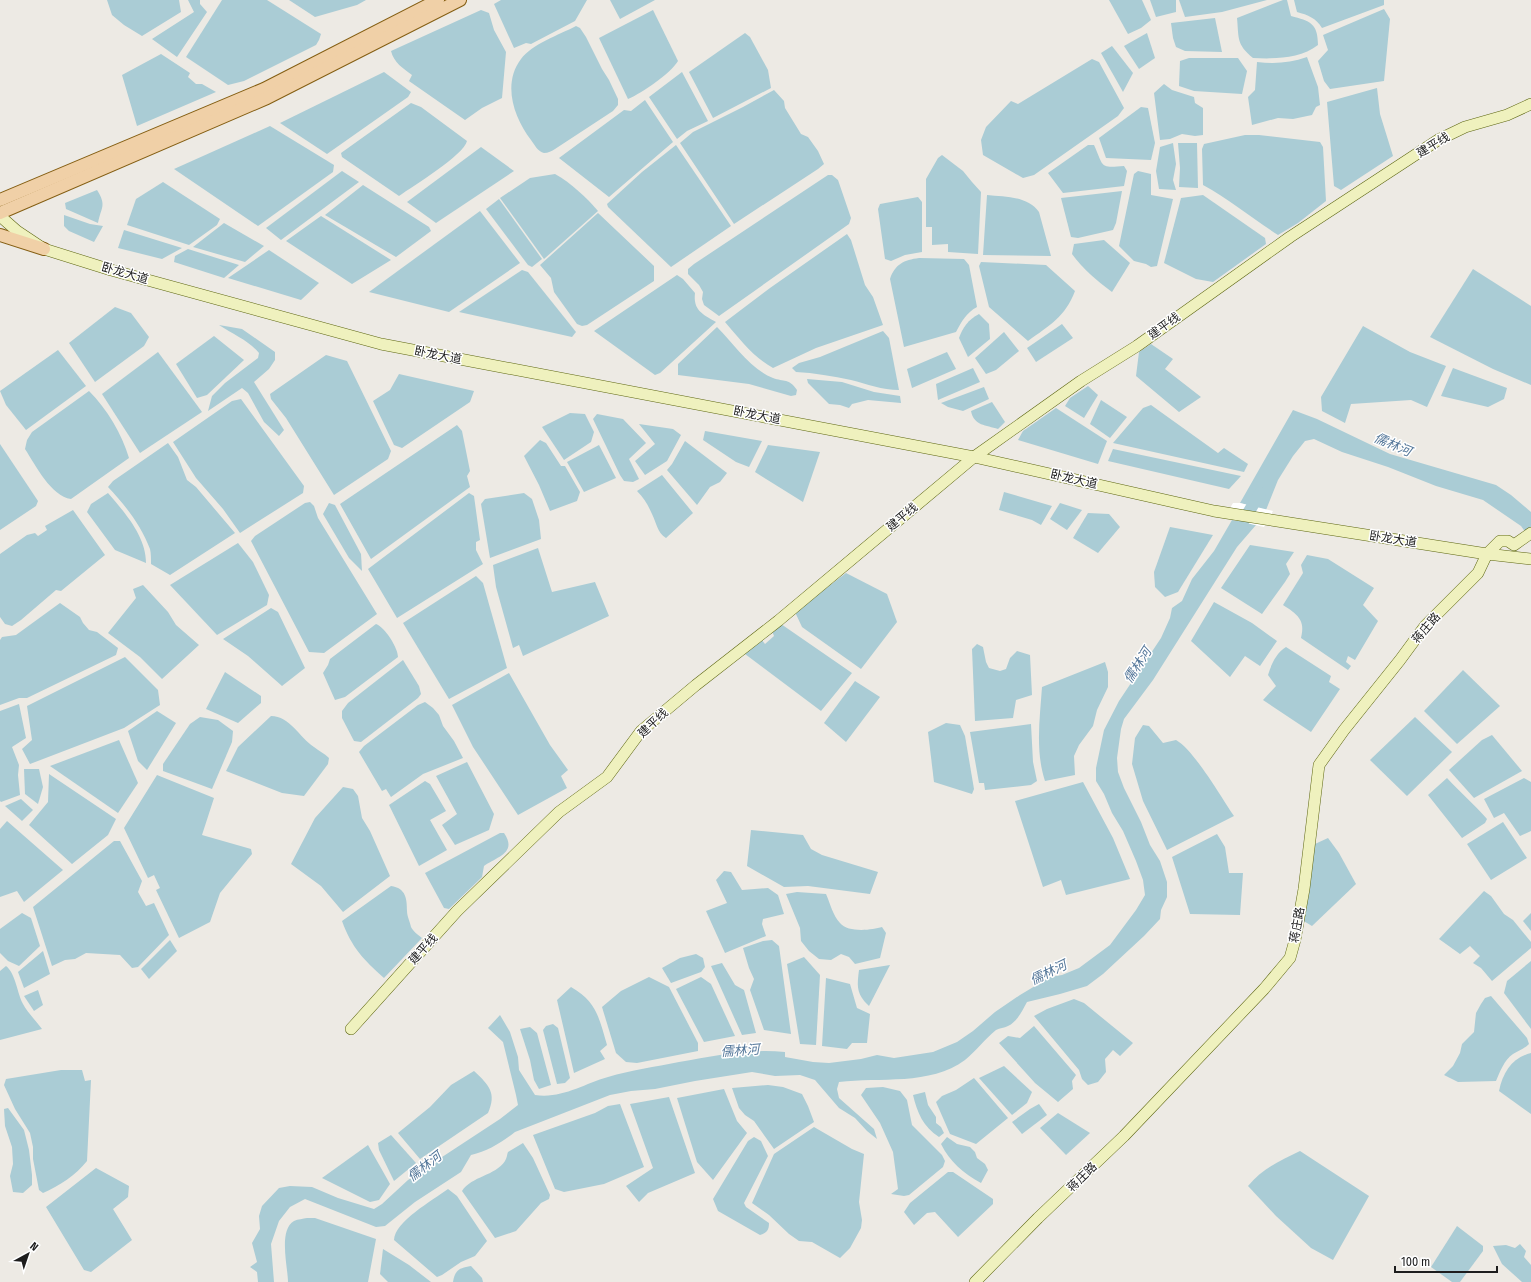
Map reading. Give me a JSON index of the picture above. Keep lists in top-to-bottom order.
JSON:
{
  "streets": {
    "street": ["建平线", "卧龙大道", "蒋庄路"]
  },
  "crossings": [
    ["建平线", "卧龙大道"],
    ["卧龙大道", "蒋庄路"]
  ],
  "water": ["儒林河"],
  "scale_bar": "100 m",
  "north": "top right"
}
